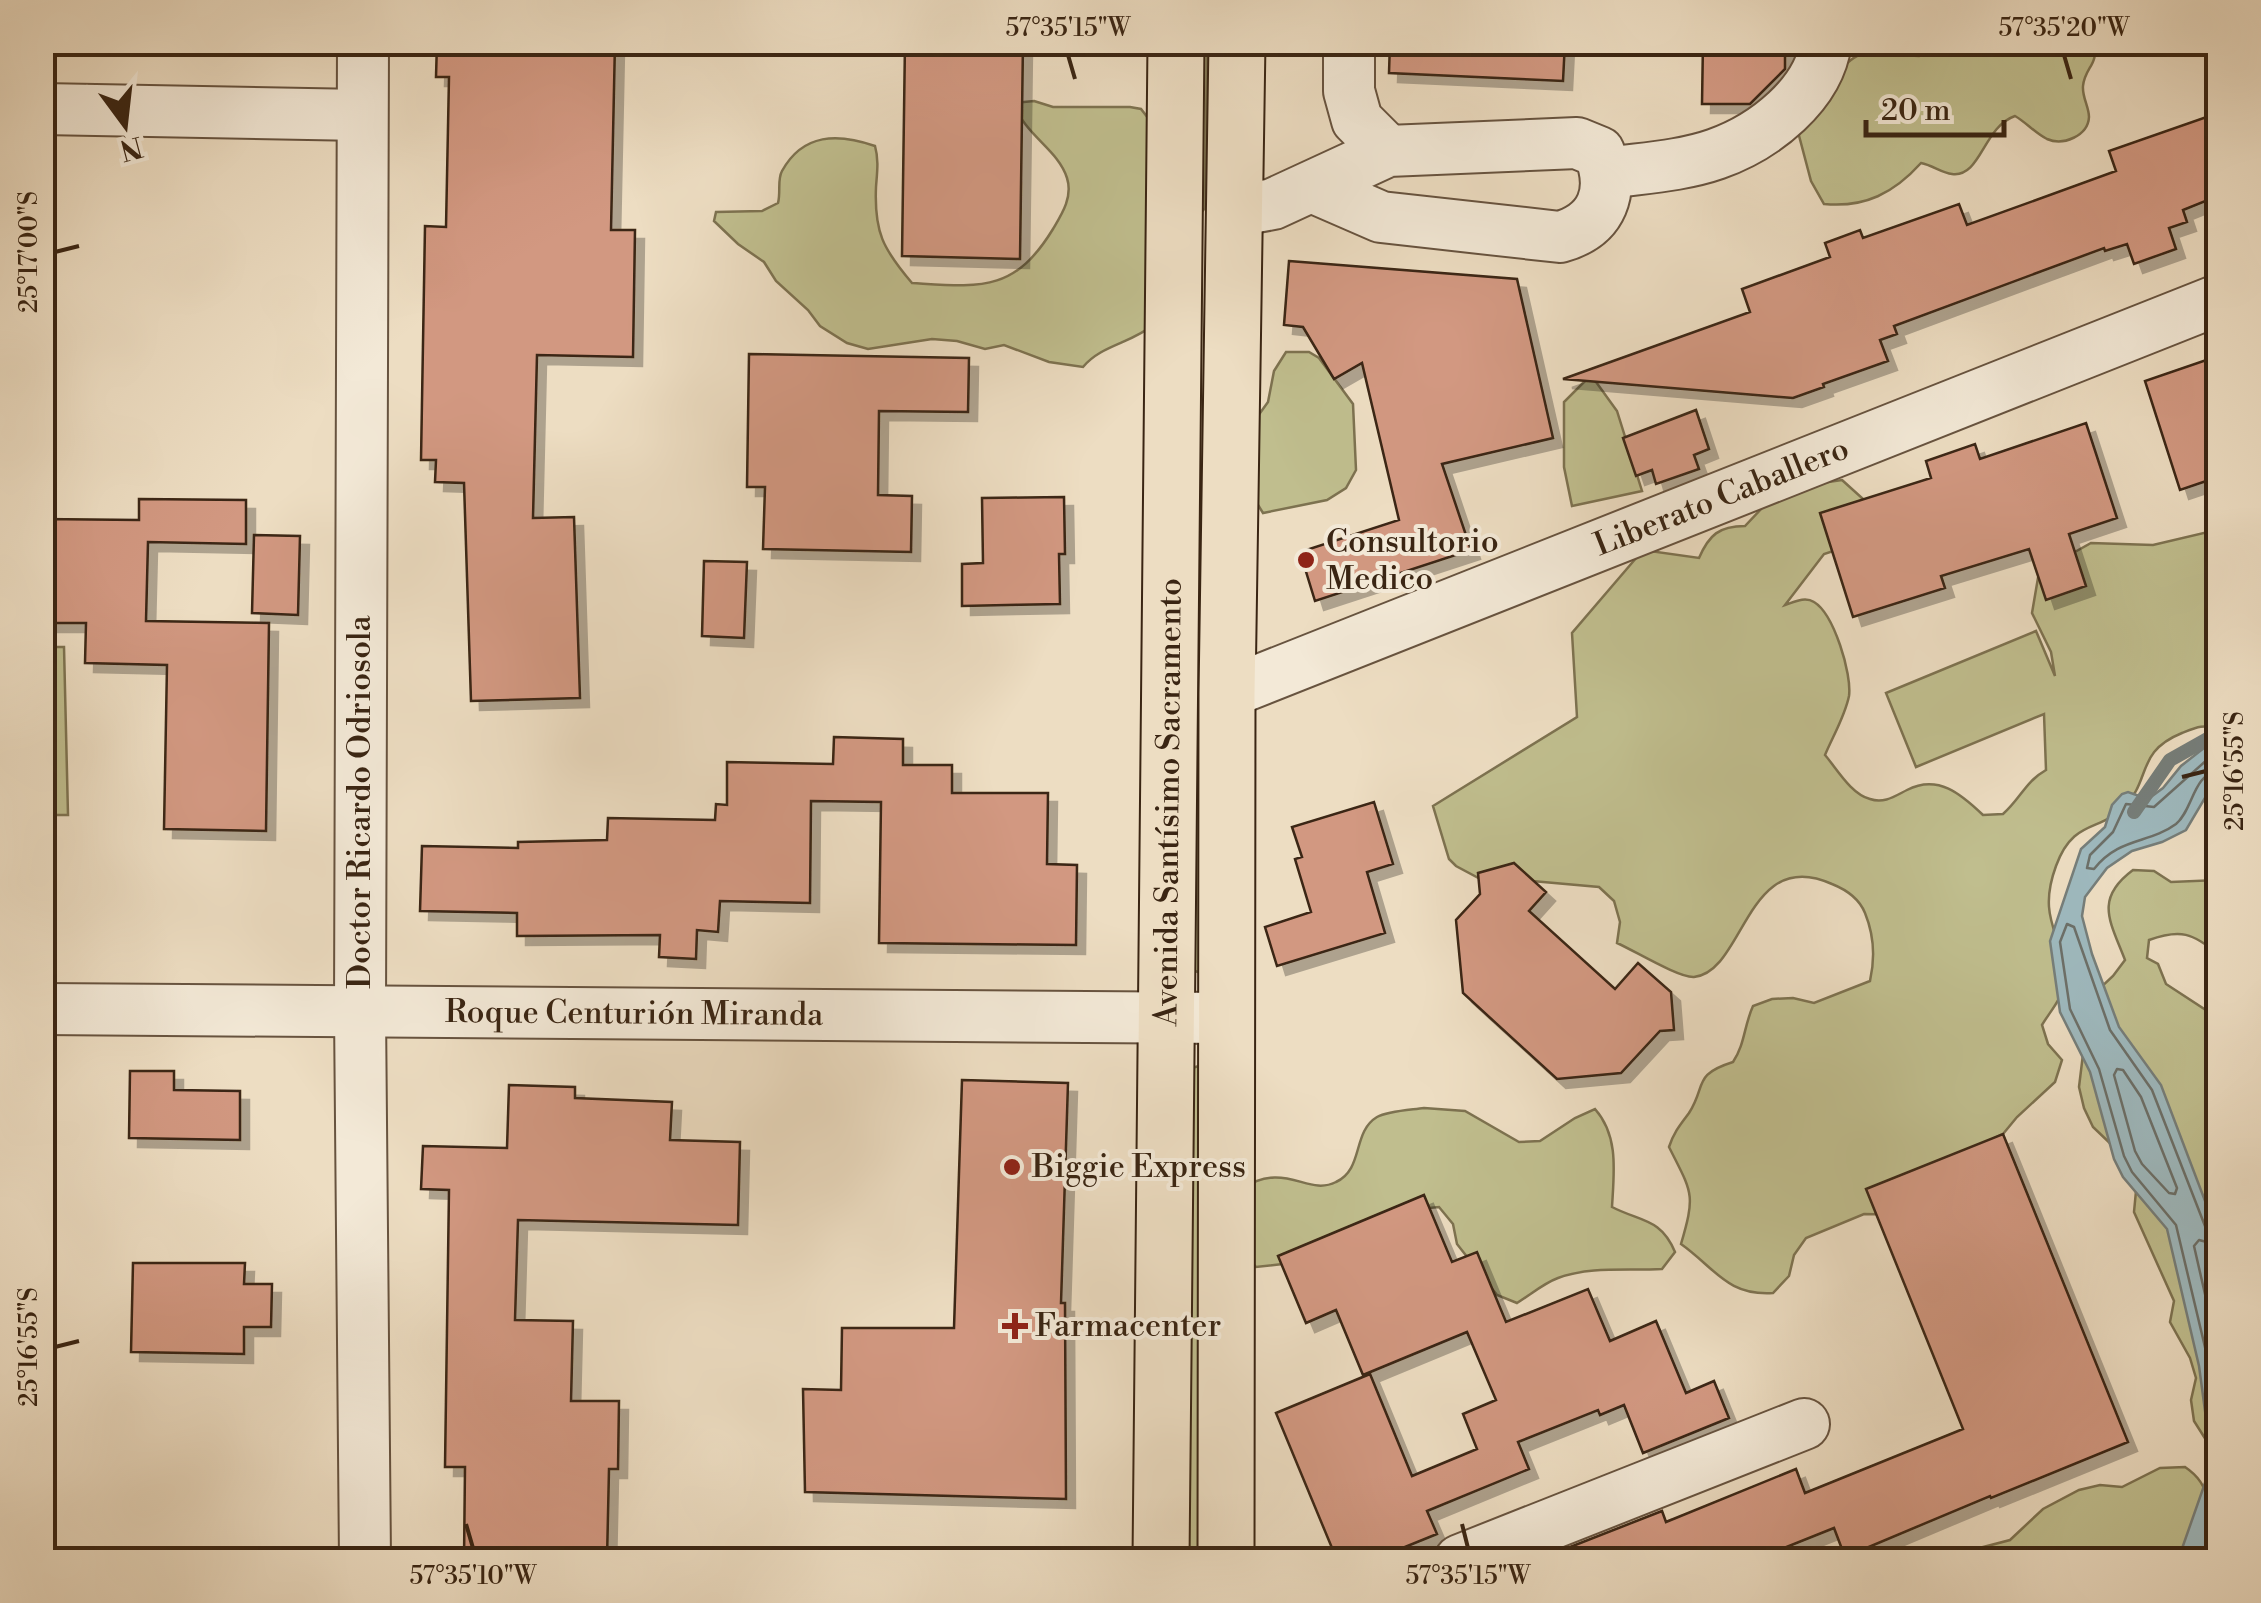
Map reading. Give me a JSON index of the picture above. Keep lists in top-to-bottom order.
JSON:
{
  "streets": {
    "main road": ["Avenida Santísimo Sacramento"],
    "street": ["Liberato Caballero", "Doctor Ricardo Odriosola", "Roque Centurión Miranda"]
  },
  "crossings": [
    ["Liberato Caballero", "Avenida Santísimo Sacramento"],
    ["Doctor Ricardo Odriosola", "Roque Centurión Miranda"],
    ["Avenida Santísimo Sacramento", "Roque Centurión Miranda"]
  ],
  "places": {
    "other": ["Consultorio Medico", "Biggie Express"],
    "health": ["Farmacenter"]
  },
  "scale_bar": "20 m",
  "north": "bottom",
  "coordinates": [
    "57°35'15\"W",
    "57°35'20\"W",
    "25°17'00\"S",
    "25°16'55\"S",
    "57°35'10\"W"
  ]
}
